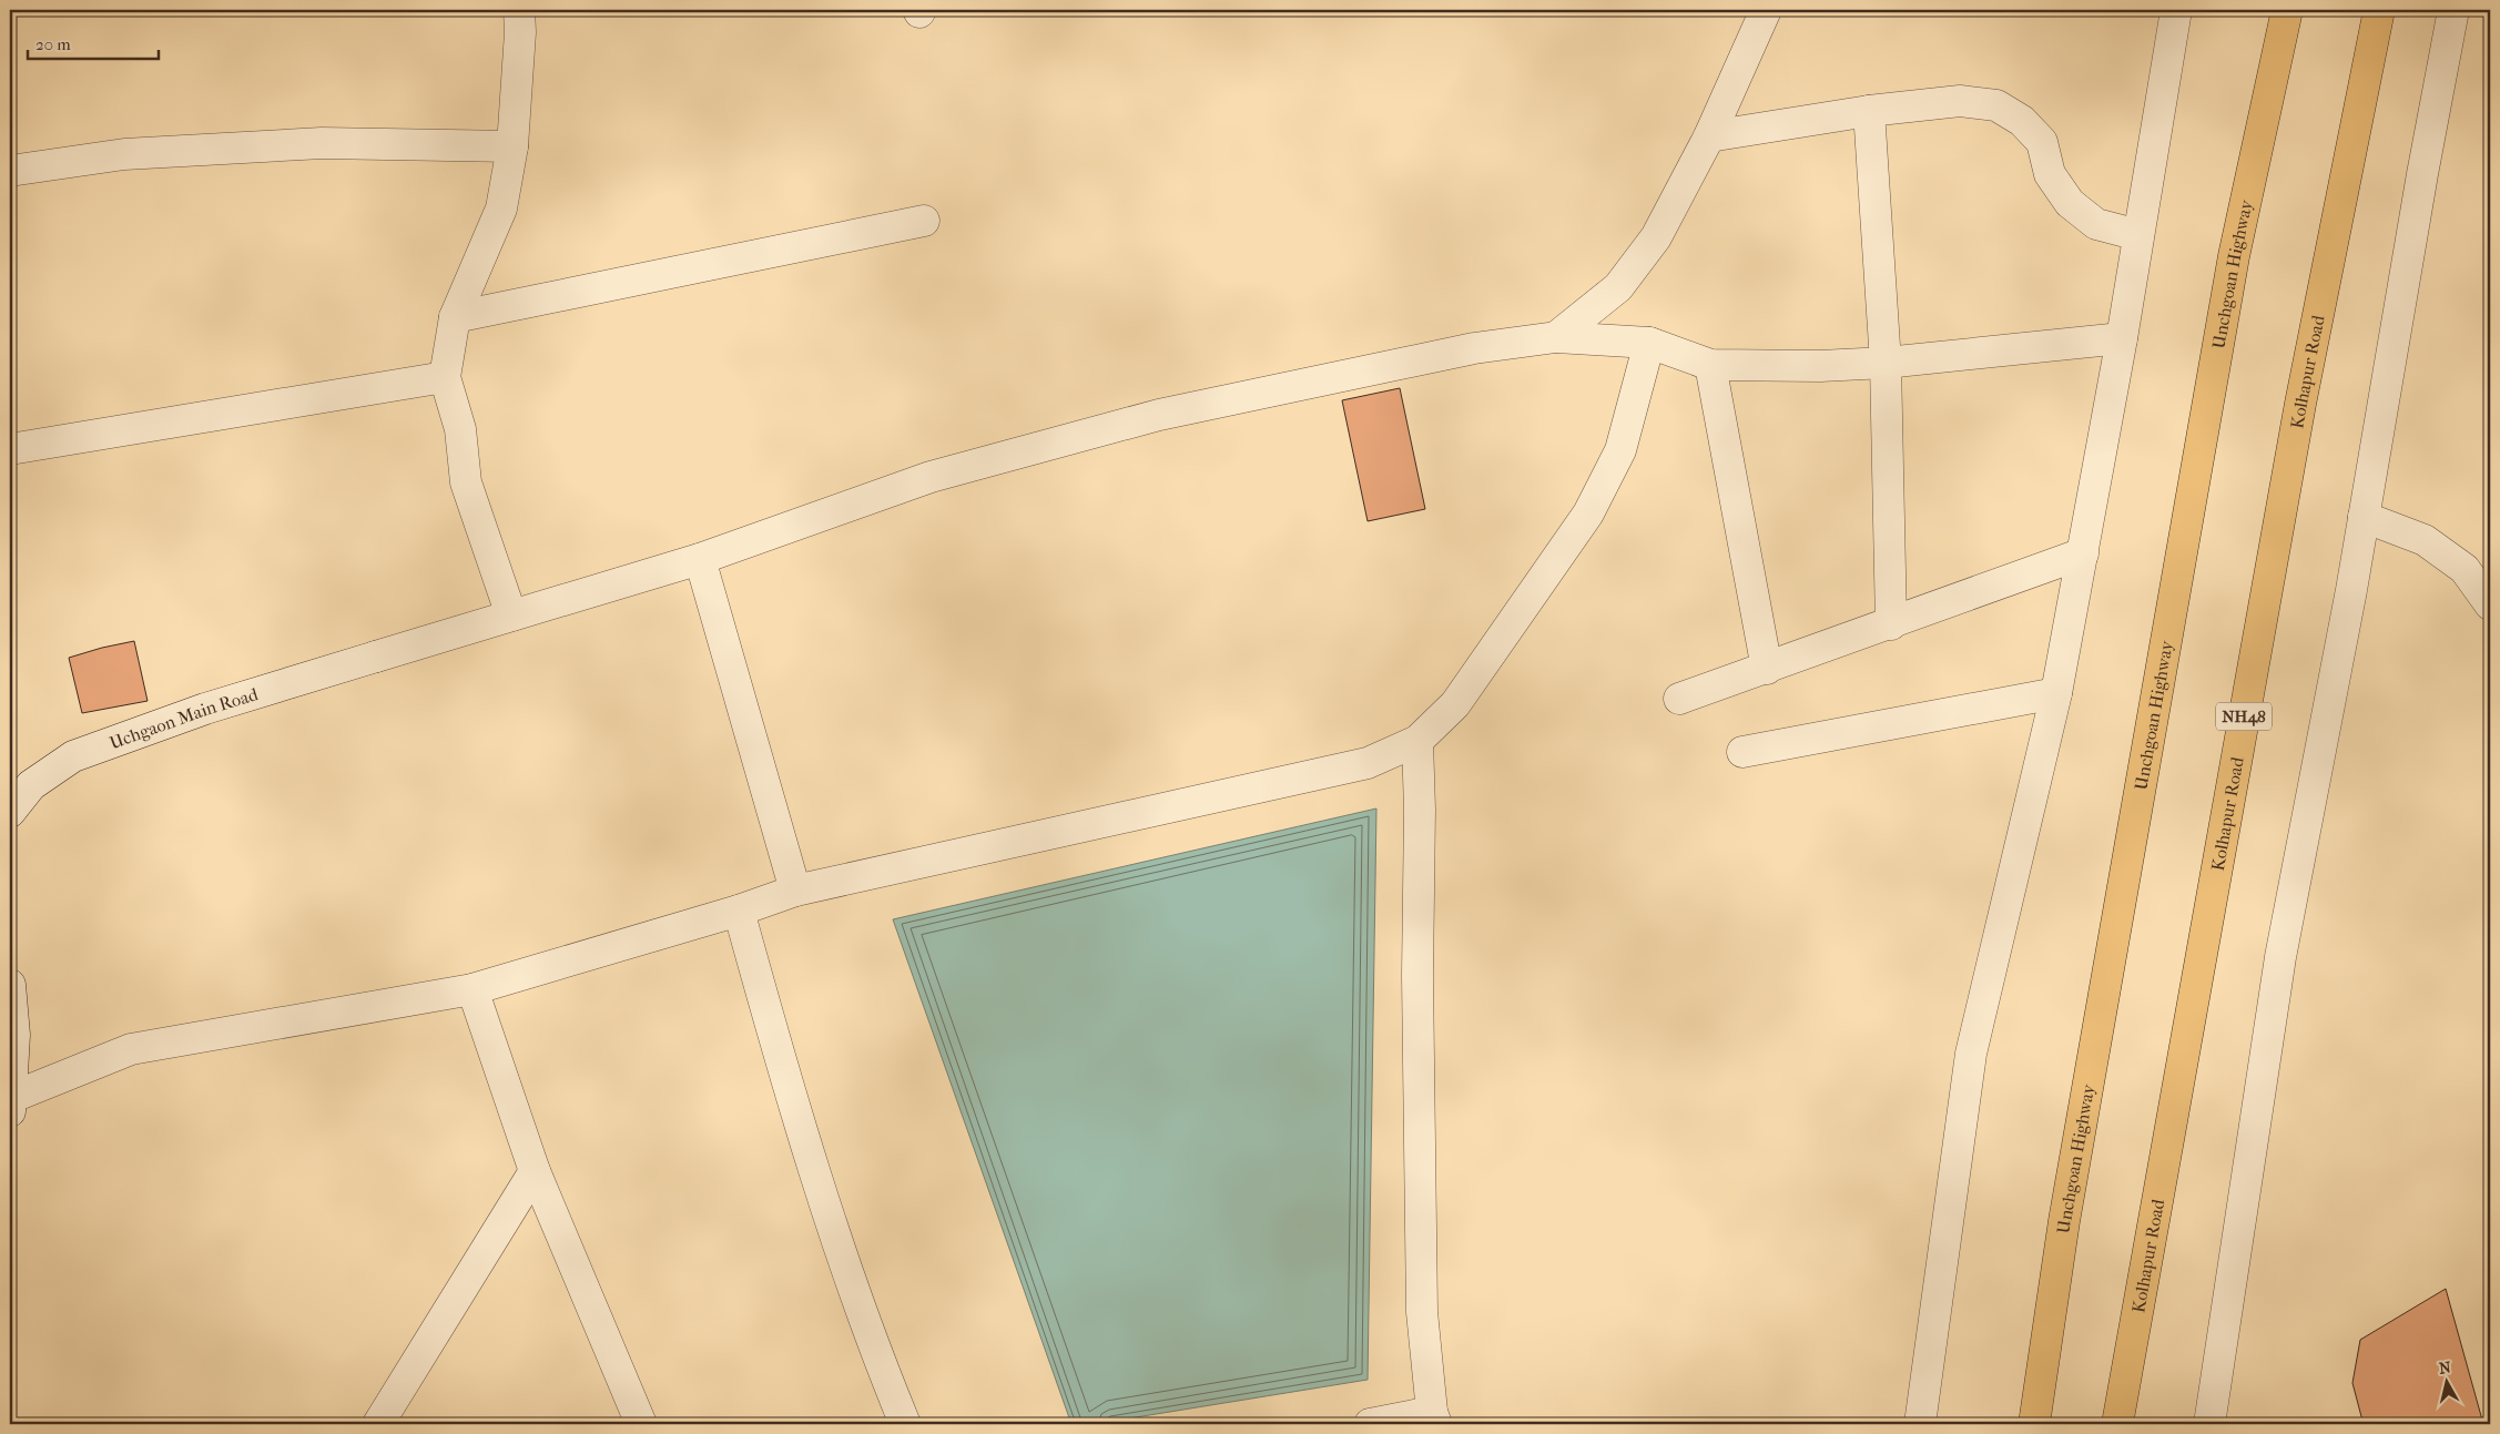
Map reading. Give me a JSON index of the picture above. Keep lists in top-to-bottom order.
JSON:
{
  "streets": {
    "highway": ["Unchgoan Highway", "Kolhapur Road", "NH48"],
    "street": ["Uchgaon Main Road"]
  },
  "scale_bar": "20 m",
  "north": "top"
}
